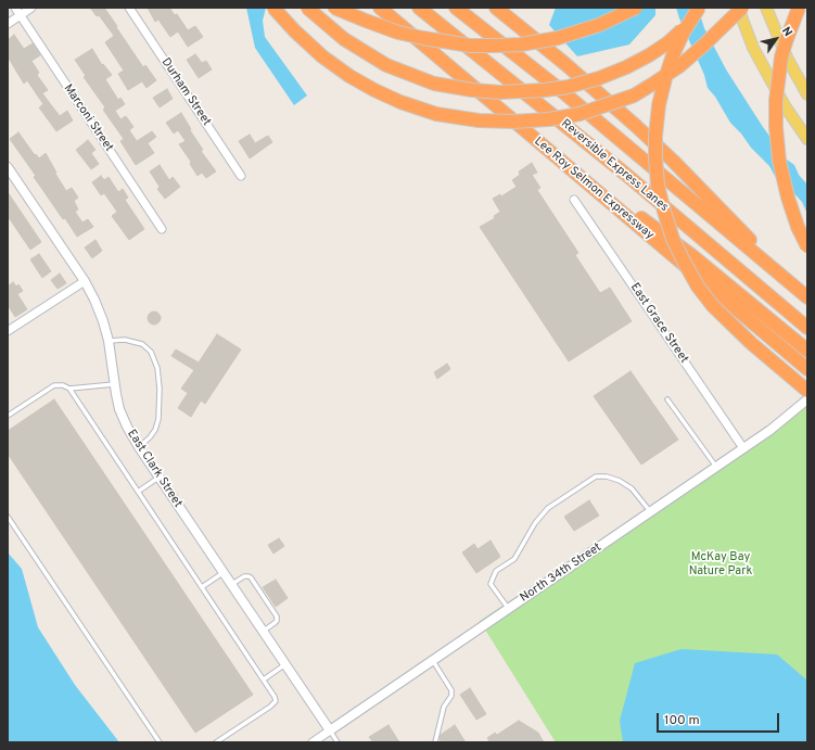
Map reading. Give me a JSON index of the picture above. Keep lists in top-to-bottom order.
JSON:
{
  "streets": {
    "highway": ["Reversible Express Lanes", "Lee Roy Selmon Expressway"],
    "street": [
      "Durham Street",
      "Marconi Street",
      "East Grace Street",
      "East Clark Street",
      "North 34th Street"
    ]
  },
  "crossings": [
    ["East Grace Street", "North 34th Street"],
    ["East Clark Street", "North 34th Street"]
  ],
  "parks": ["McKay Bay Nature Park"],
  "scale_bar": "100 m",
  "north": "top right"
}
